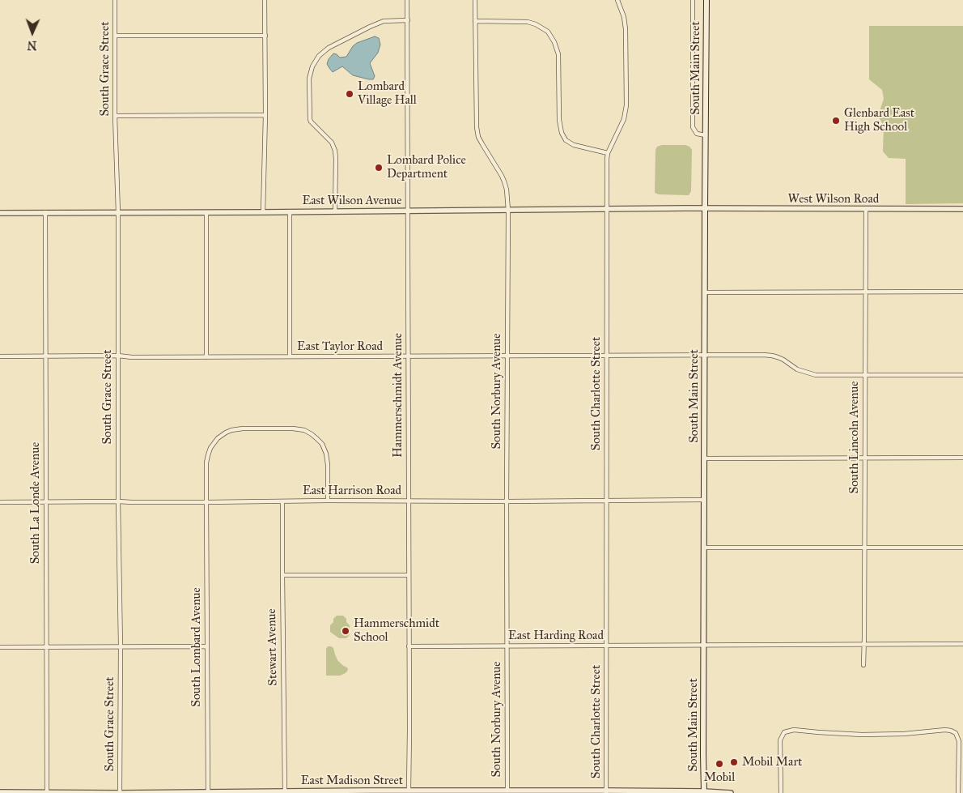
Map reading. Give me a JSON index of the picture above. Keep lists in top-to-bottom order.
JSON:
{
  "streets": {
    "main road": ["South Main Street"],
    "street": [
      "South Grace Street",
      "West Wilson Road",
      "East Wilson Avenue",
      "East Taylor Road",
      "South Norbury Avenue",
      "South Charlotte Street",
      "Hammerschmidt Avenue",
      "South Lincoln Avenue",
      "East Harrison Road",
      "South La Londe Avenue",
      "East Harding Road",
      "South Lombard Avenue",
      "Stewart Avenue",
      "East Madison Street"
    ]
  },
  "crossings": [
    ["South Main Street", "West Wilson Road"],
    ["South Main Street", "East Wilson Avenue"],
    ["South Main Street", "East Taylor Road"],
    ["South Main Street", "East Harrison Road"],
    ["South Main Street", "East Harding Road"],
    ["South Main Street", "East Madison Street"],
    ["South Grace Street", "East Wilson Avenue"],
    ["South Grace Street", "East Taylor Road"],
    ["South Grace Street", "East Harrison Road"],
    ["South Grace Street", "East Madison Street"],
    ["West Wilson Road", "East Wilson Avenue"],
    ["West Wilson Road", "South Lincoln Avenue"],
    ["East Wilson Avenue", "South Norbury Avenue"],
    ["East Wilson Avenue", "South Charlotte Street"],
    ["East Wilson Avenue", "Hammerschmidt Avenue"],
    ["East Wilson Avenue", "South La Londe Avenue"],
    ["East Taylor Road", "South Norbury Avenue"],
    ["East Taylor Road", "South Charlotte Street"],
    ["East Taylor Road", "Hammerschmidt Avenue"],
    ["East Taylor Road", "South Lincoln Avenue"],
    ["East Taylor Road", "South La Londe Avenue"],
    ["South Norbury Avenue", "East Harrison Road"],
    ["South Norbury Avenue", "East Harding Road"],
    ["South Norbury Avenue", "East Madison Street"],
    ["South Charlotte Street", "East Harrison Road"],
    ["South Charlotte Street", "East Harding Road"],
    ["South Charlotte Street", "East Madison Street"],
    ["Hammerschmidt Avenue", "East Harrison Road"],
    ["Hammerschmidt Avenue", "East Harding Road"],
    ["Hammerschmidt Avenue", "East Madison Street"],
    ["South Lincoln Avenue", "East Harding Road"],
    ["East Harrison Road", "South La Londe Avenue"],
    ["East Harrison Road", "South Lombard Avenue"],
    ["East Harrison Road", "Stewart Avenue"],
    ["South La Londe Avenue", "East Madison Street"],
    ["South Lombard Avenue", "East Madison Street"],
    ["Stewart Avenue", "East Madison Street"]
  ],
  "places": [
    "Lombard Village Hall",
    "Glenbard East High School",
    "Lombard Police Department",
    "Hammerschmidt School",
    "Mobil Mart",
    "Mobil"
  ],
  "north": "bottom"
}
